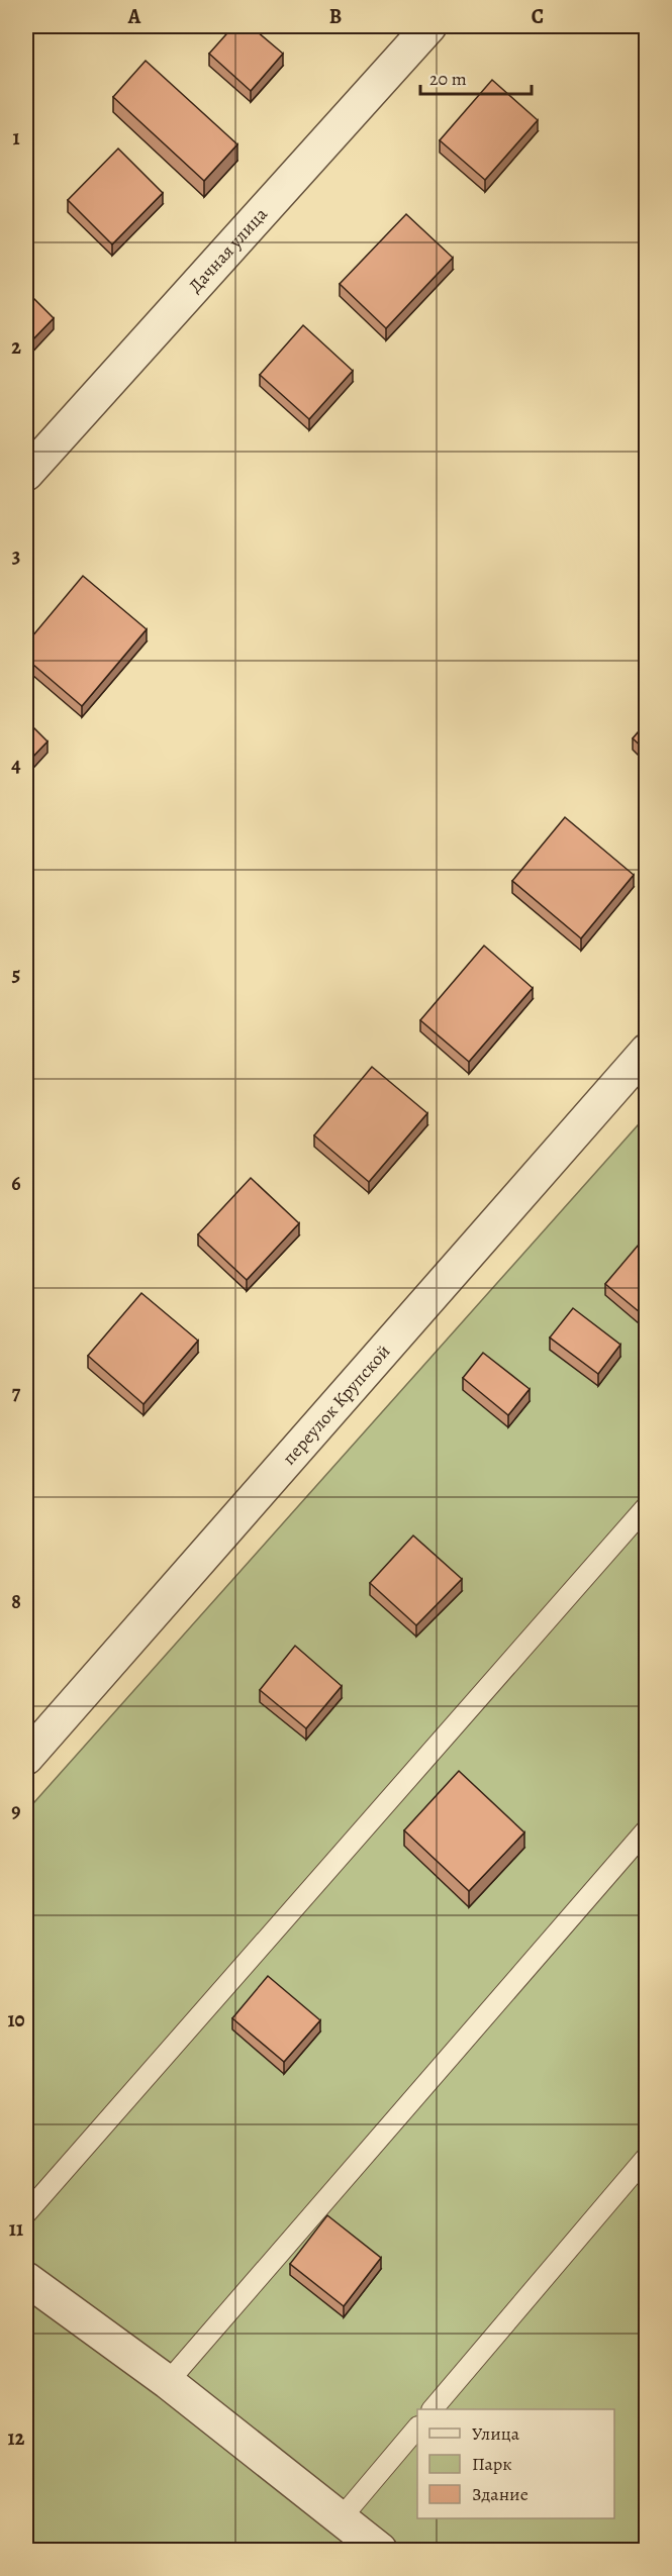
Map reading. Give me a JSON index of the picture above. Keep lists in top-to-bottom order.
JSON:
{
  "streets": {
    "street": ["Дачная улица", "переулок Крупской"]
  },
  "legend": ["Улица", "Парк", "Здание"],
  "scale_bar": "20 m",
  "grid": {
    "columns": ["A", "B", "C"],
    "rows": [
      "1",
      "2",
      "3",
      "4",
      "5",
      "6",
      "7",
      "8",
      "9",
      "10",
      "11",
      "12"
    ]
  }
}
